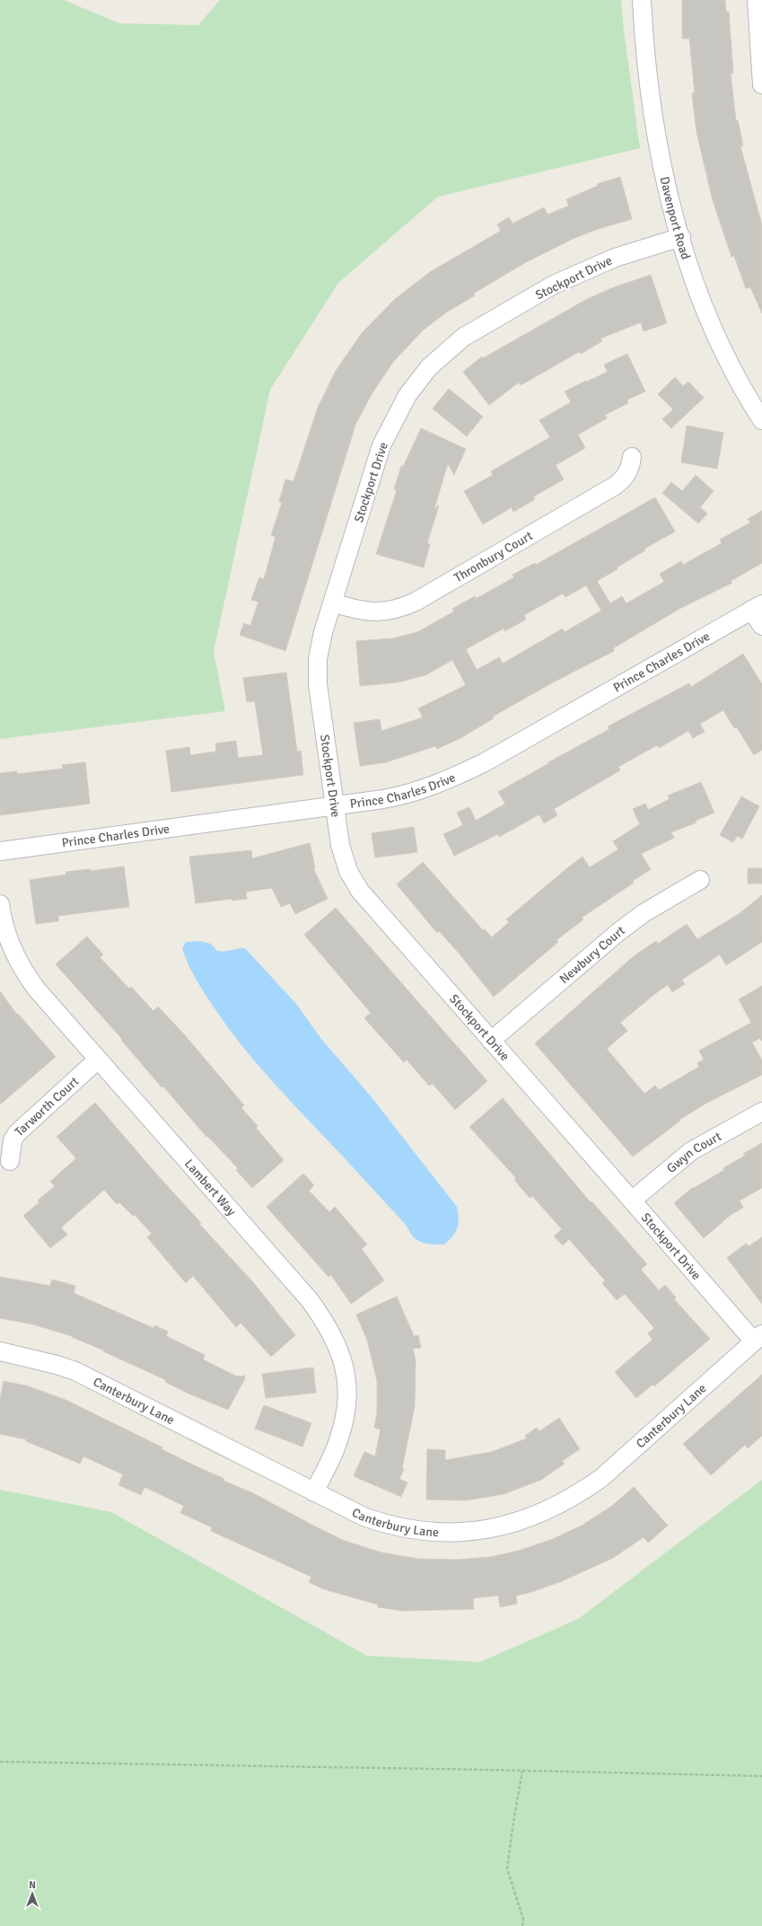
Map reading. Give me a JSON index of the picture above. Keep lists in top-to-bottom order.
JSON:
{
  "streets": {
    "street": [
      "Davenport Road",
      "Stockport Drive",
      "Thronbury Court",
      "Prince Charles Drive",
      "Newbury Court",
      "Tarworth Court",
      "Gwyn Court",
      "Lambert Way",
      "Canterbury Lane"
    ]
  },
  "crossings": [
    ["Davenport Road", "Stockport Drive"],
    ["Stockport Drive", "Thronbury Court"],
    ["Stockport Drive", "Prince Charles Drive"],
    ["Stockport Drive", "Newbury Court"],
    ["Stockport Drive", "Gwyn Court"],
    ["Stockport Drive", "Canterbury Lane"],
    ["Tarworth Court", "Lambert Way"],
    ["Lambert Way", "Canterbury Lane"]
  ],
  "north": "top"
}
